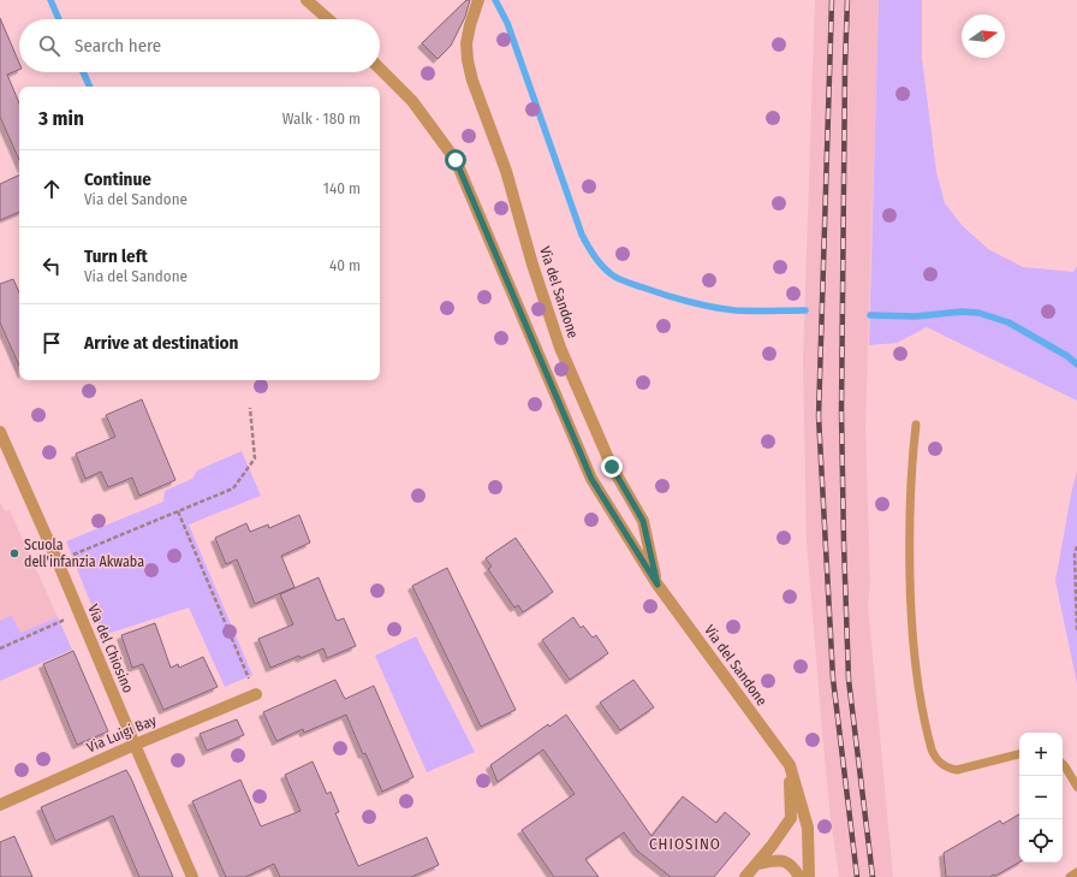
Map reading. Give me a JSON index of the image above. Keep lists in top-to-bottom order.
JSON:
{
  "streets": {
    "street": ["Via del Sandone", "Via del Chiosino", "Via Luigi Bay"]
  },
  "crossings": [
    ["Via del Chiosino", "Via Luigi Bay"]
  ],
  "districts": ["CHIOSINO"],
  "places": ["Scuola dell'infanzia Akwaba"],
  "north": "right",
  "page": {
    "search": "Search here",
    "heading": ["3 min", "Walk · 180 m"],
    "list": [
      ["Continue", "Via del Sandone", "140 m"],
      ["Turn left", "Via del Sandone", "40 m"],
      "Arrive at destination"
    ],
    "map_buttons": ["+", "−"]
  }
}
